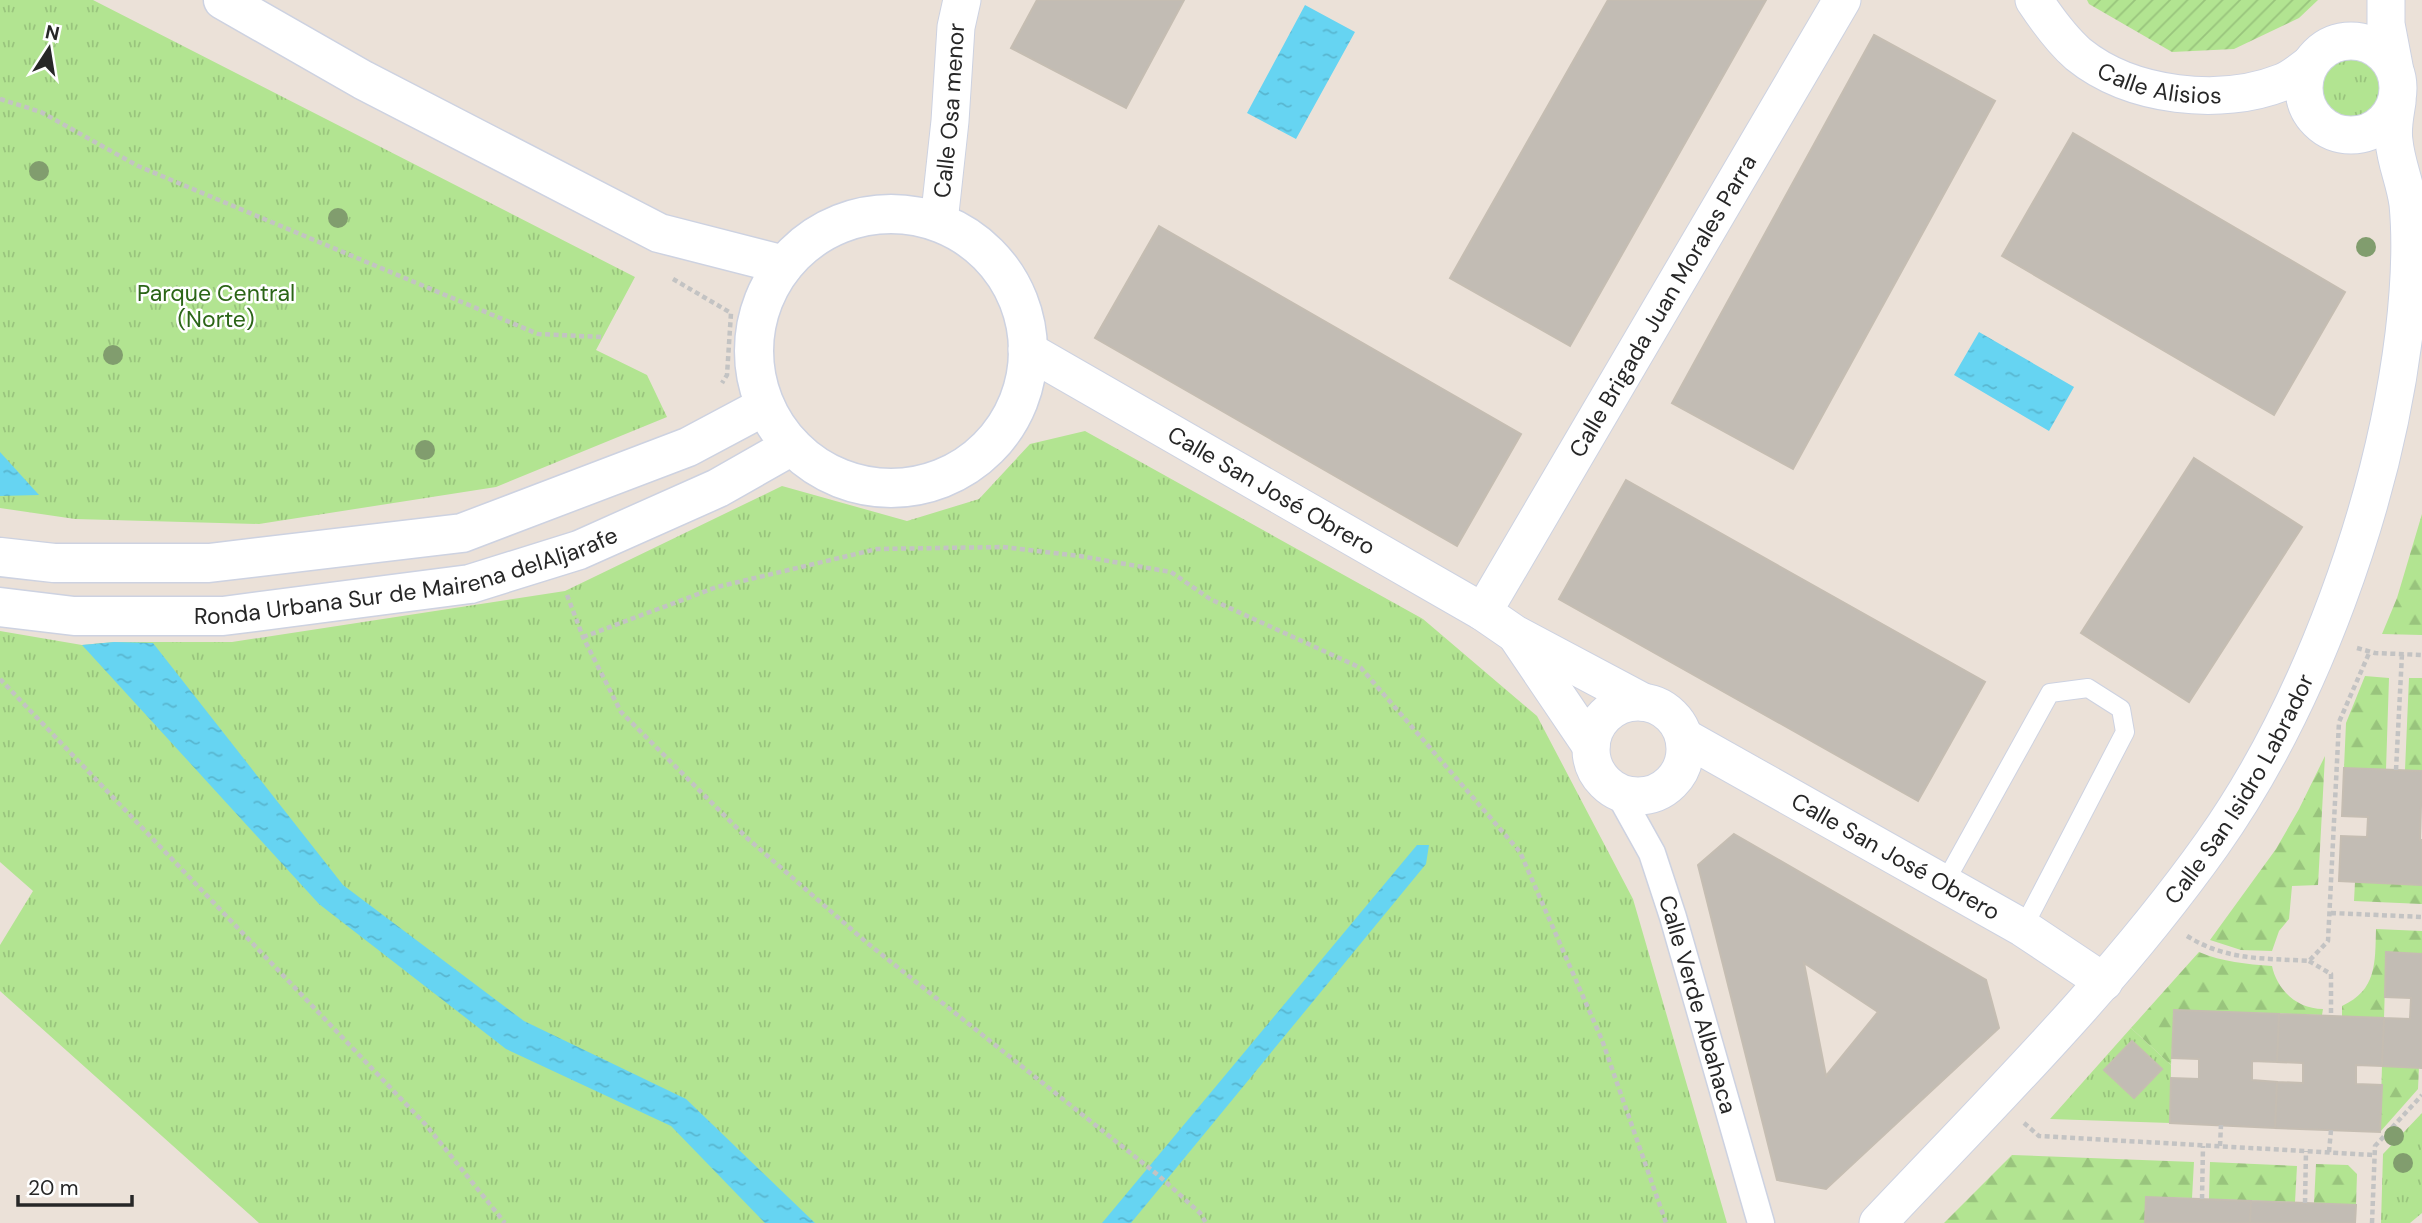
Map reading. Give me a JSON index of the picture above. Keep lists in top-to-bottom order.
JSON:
{
  "streets": {
    "street": [
      "Calle Alisios",
      "Calle Osa menor",
      "Calle Brigada Juan Morales Parra",
      "Calle San José Obrero",
      "Ronda Urbana Sur de Mairena delAljarafe",
      "Calle San Isidro Labrador",
      "Calle Verde Albahaca"
    ]
  },
  "crossings": [
    ["Calle Alisios", "Calle San Isidro Labrador"],
    ["Calle Brigada Juan Morales Parra", "Calle San José Obrero"],
    ["Calle San José Obrero", "Calle San Isidro Labrador"],
    ["Calle San José Obrero", "Calle Verde Albahaca"]
  ],
  "parks": ["Parque Central (Norte)"],
  "scale_bar": "20 m",
  "north": "top"
}
